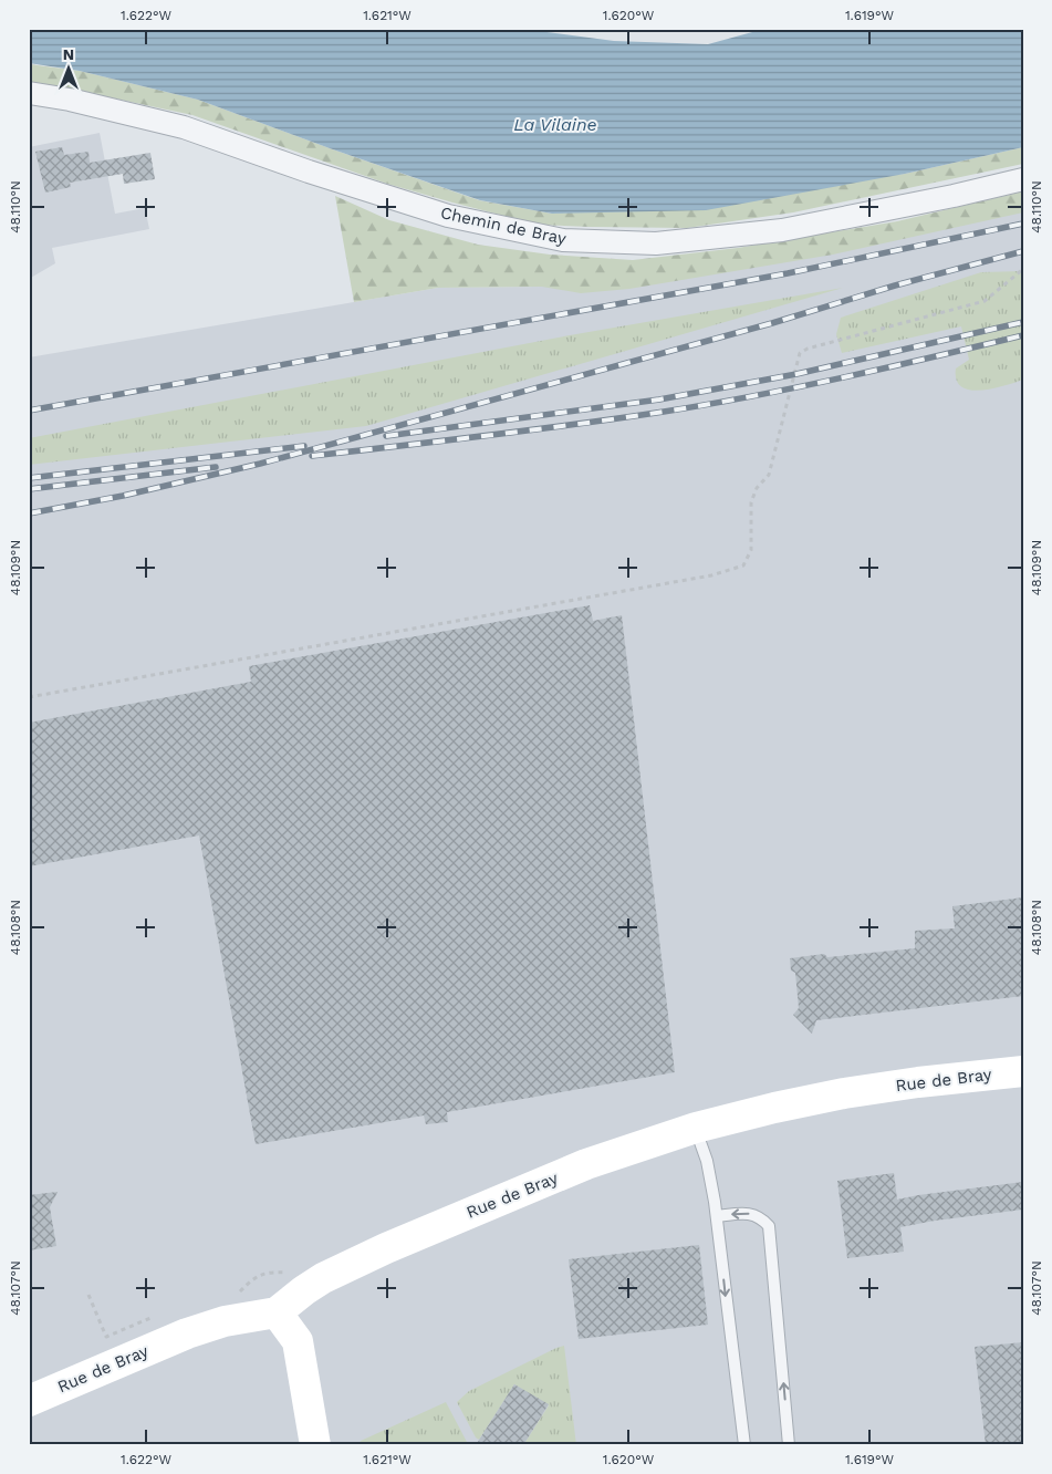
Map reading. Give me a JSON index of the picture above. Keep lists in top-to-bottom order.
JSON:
{
  "streets": {
    "street": ["Chemin de Bray", "Rue de Bray"]
  },
  "water": ["La Vilaine"],
  "north": "top",
  "coordinates": [
    "1.622°W",
    "1.621°W",
    "1.620°W",
    "1.619°W",
    "48.110°N",
    "48.109°N",
    "48.108°N",
    "48.107°N"
  ]
}
